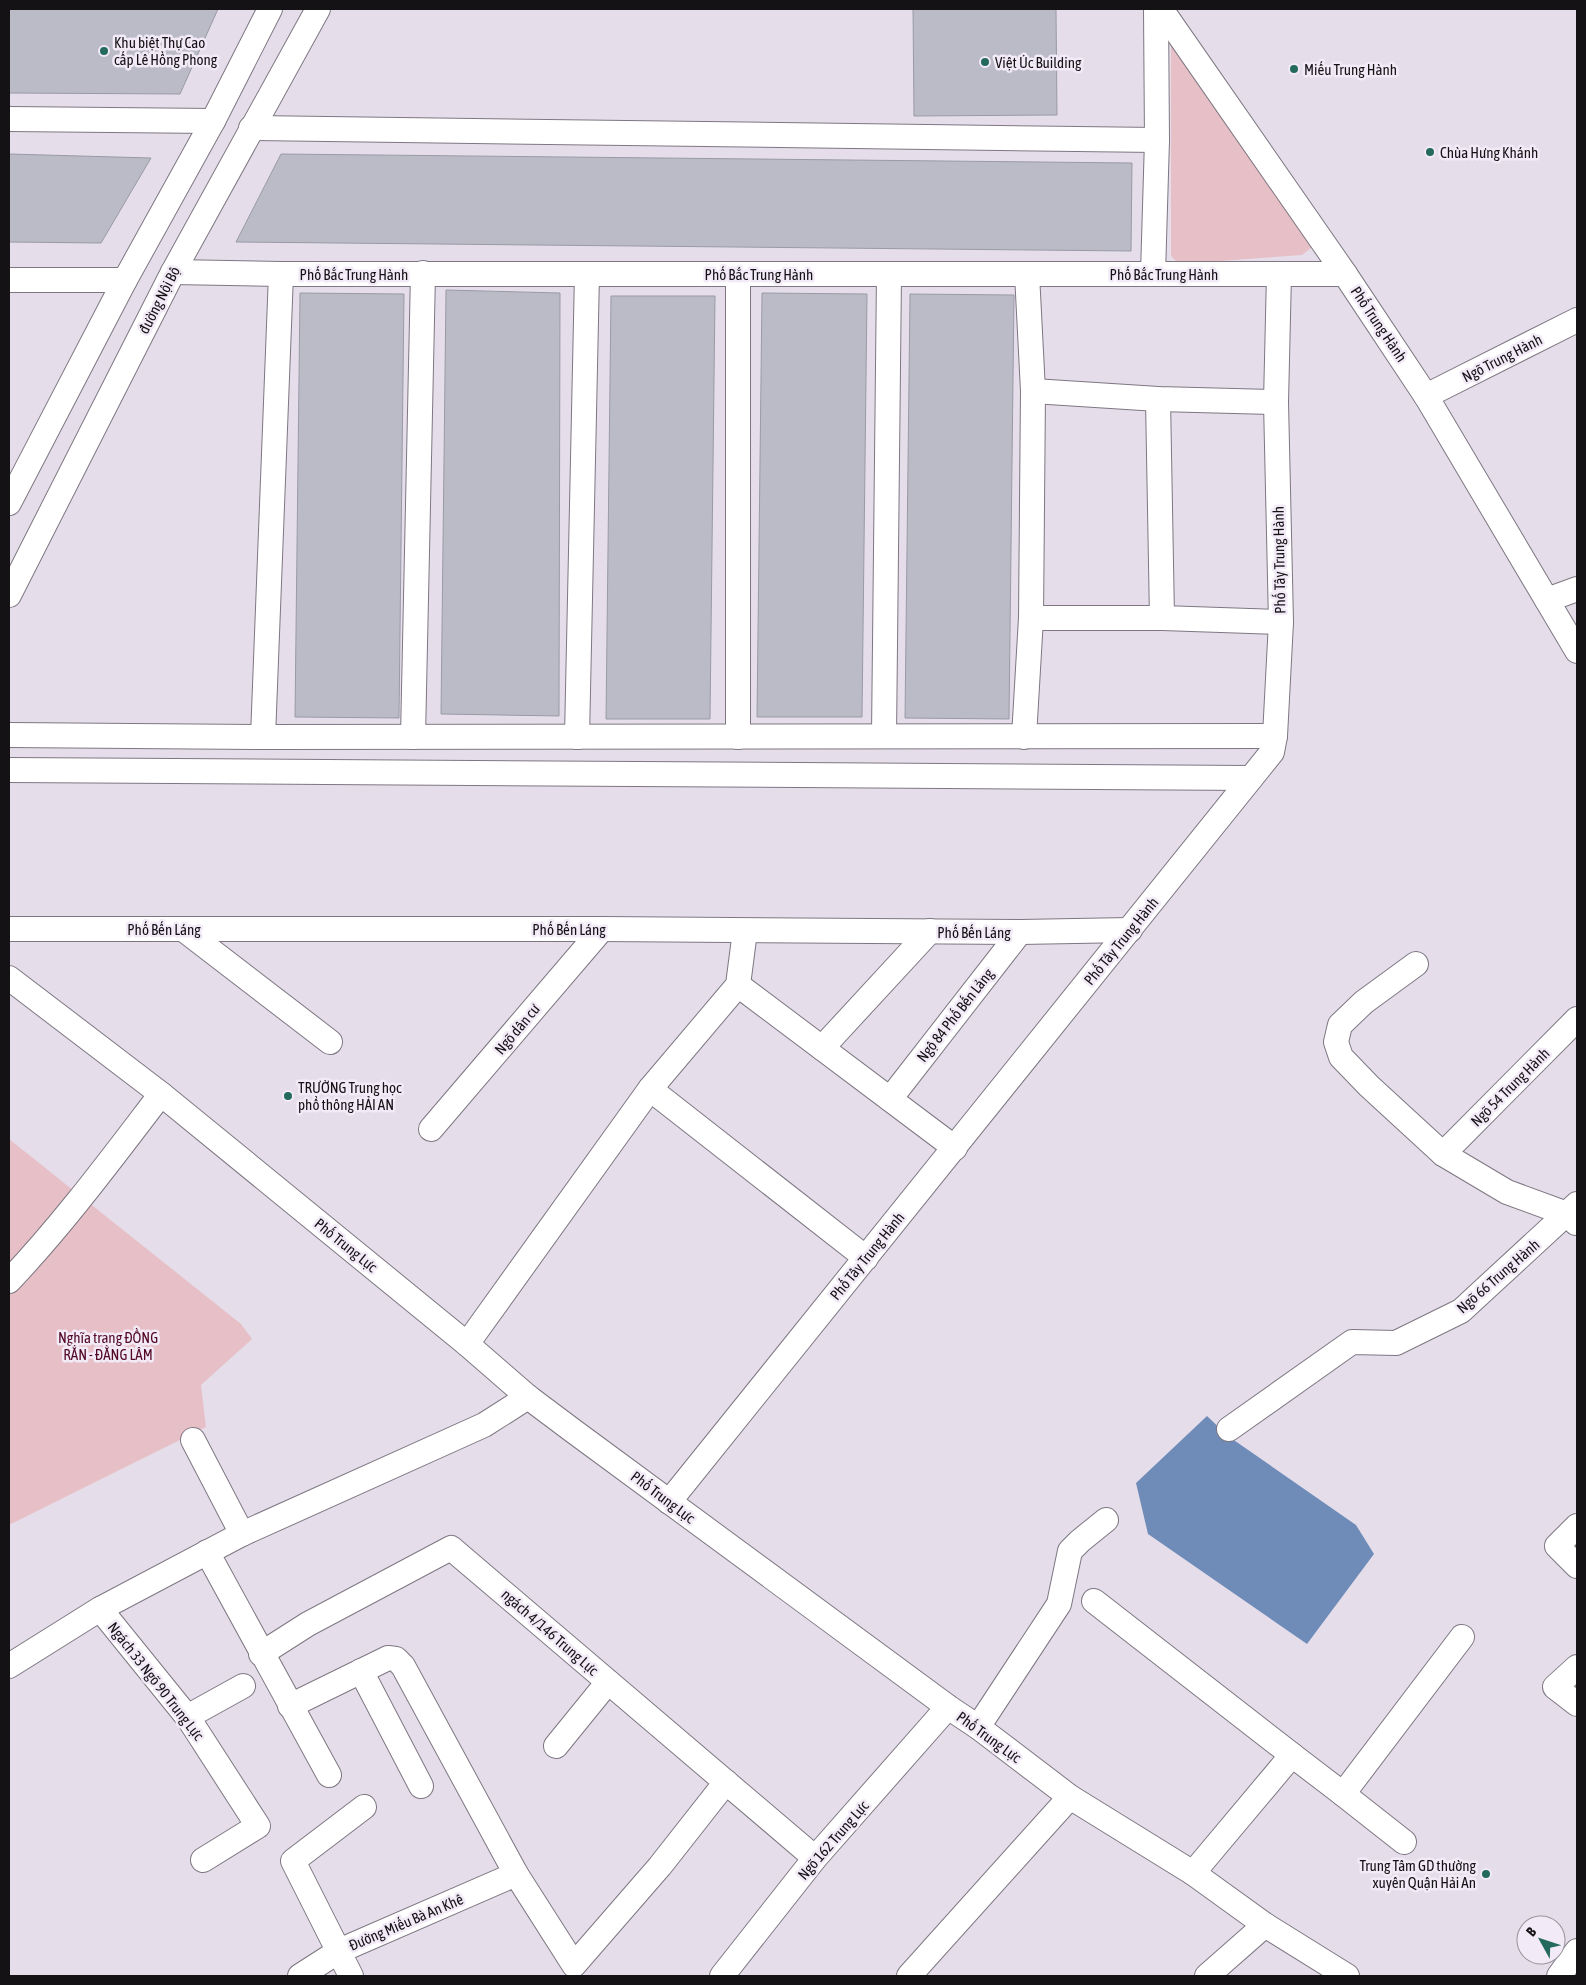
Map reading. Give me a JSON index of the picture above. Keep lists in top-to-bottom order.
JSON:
{
  "streets": {
    "street": [
      "Phố Bắc Trung Hành",
      "đường Nội Bộ",
      "Phố Trung Hành",
      "Ngõ Trung Hành",
      "Phố Tây Trung Hành",
      "Phố Bến Láng",
      "Ngộ 84 Phố Bến Lảng",
      "Ngõ dân cư",
      "Ngõ 54 Trung Hành",
      "Phố Trung Lực",
      "Ngõ 66 Trung Hành",
      "ngách 4/146 Trung Lực",
      "Ngách 33 Ngõ 90 Trung Lực",
      "Ngõ 162 Trung Lực",
      "Đường Miếu Bà An Khê"
    ]
  },
  "crossings": [
    ["Phố Bắc Trung Hành", "đường Nội Bộ"],
    ["Phố Bắc Trung Hành", "Phố Trung Hành"],
    ["Phố Bắc Trung Hành", "Phố Tây Trung Hành"],
    ["Phố Trung Hành", "Ngõ Trung Hành"],
    ["Phố Tây Trung Hành", "Phố Bến Láng"],
    ["Phố Tây Trung Hành", "Phố Trung Lực"],
    ["Phố Bến Láng", "Ngộ 84 Phố Bến Lảng"],
    ["Phố Bến Láng", "Ngõ dân cư"],
    ["Phố Trung Lực", "Ngõ 162 Trung Lực"],
    ["ngách 4/146 Trung Lực", "Ngõ 162 Trung Lực"]
  ],
  "parks": ["Nghĩa trang ĐỒNG RẮN - ĐẰNG LÂM"],
  "places": [
    "Khu biệt Thự Cao cấp Lê Hồng Phong",
    "Việt Úc Building",
    "Miếu Trung Hành",
    "Chùa Hưng Khánh",
    "TRƯỜNG Trung học phổ thông HẢI AN",
    "Trung Tâm GD thường xuyên Quận Hải An"
  ],
  "north": "top left"
}
